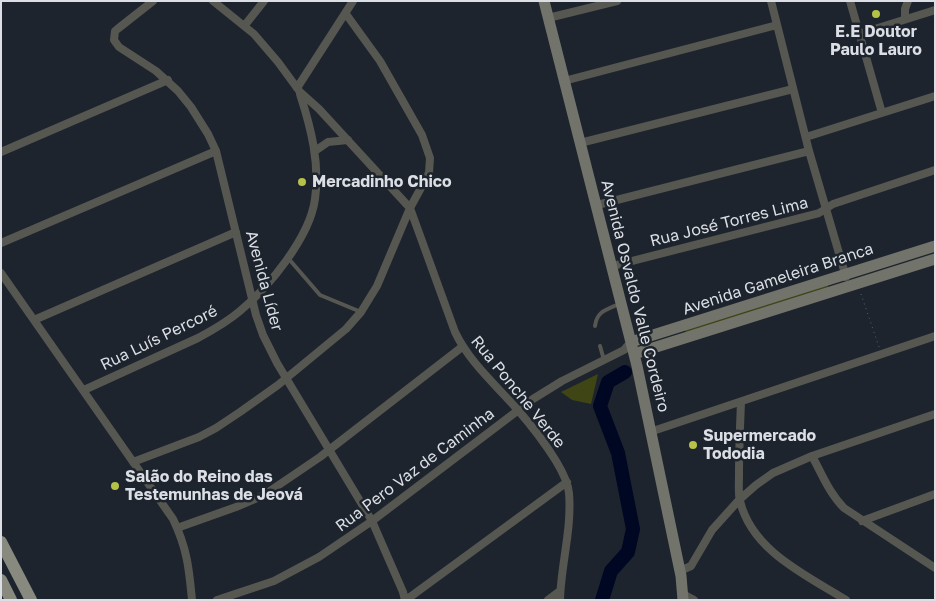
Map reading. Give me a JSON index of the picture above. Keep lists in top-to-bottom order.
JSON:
{
  "streets": {
    "main road": ["Avenida Gameleira Branca", "Avenida Osvaldo Valle Cordeiro"],
    "street": [
      "Rua José Torres Lima",
      "Avenida Líder",
      "Rua Luís Percoré",
      "Rua Ponche Verde",
      "Rua Pero Vaz de Caminha"
    ]
  },
  "crossings": [
    ["Rua José Torres Lima", "Avenida Osvaldo Valle Cordeiro"],
    ["Avenida Gameleira Branca", "Avenida Osvaldo Valle Cordeiro"],
    ["Avenida Gameleira Branca", "Rua Pero Vaz de Caminha"],
    ["Avenida Líder", "Rua Luís Percoré"],
    ["Avenida Líder", "Rua Pero Vaz de Caminha"],
    ["Avenida Osvaldo Valle Cordeiro", "Rua Pero Vaz de Caminha"],
    ["Rua Luís Percoré", "Rua Ponche Verde"],
    ["Rua Ponche Verde", "Rua Pero Vaz de Caminha"]
  ],
  "places": [
    "E.E Doutor Paulo Lauro",
    "Mercadinho Chico",
    "Supermercado Tododia",
    "Salão do Reino das Testemunhas de Jeová"
  ]
}
